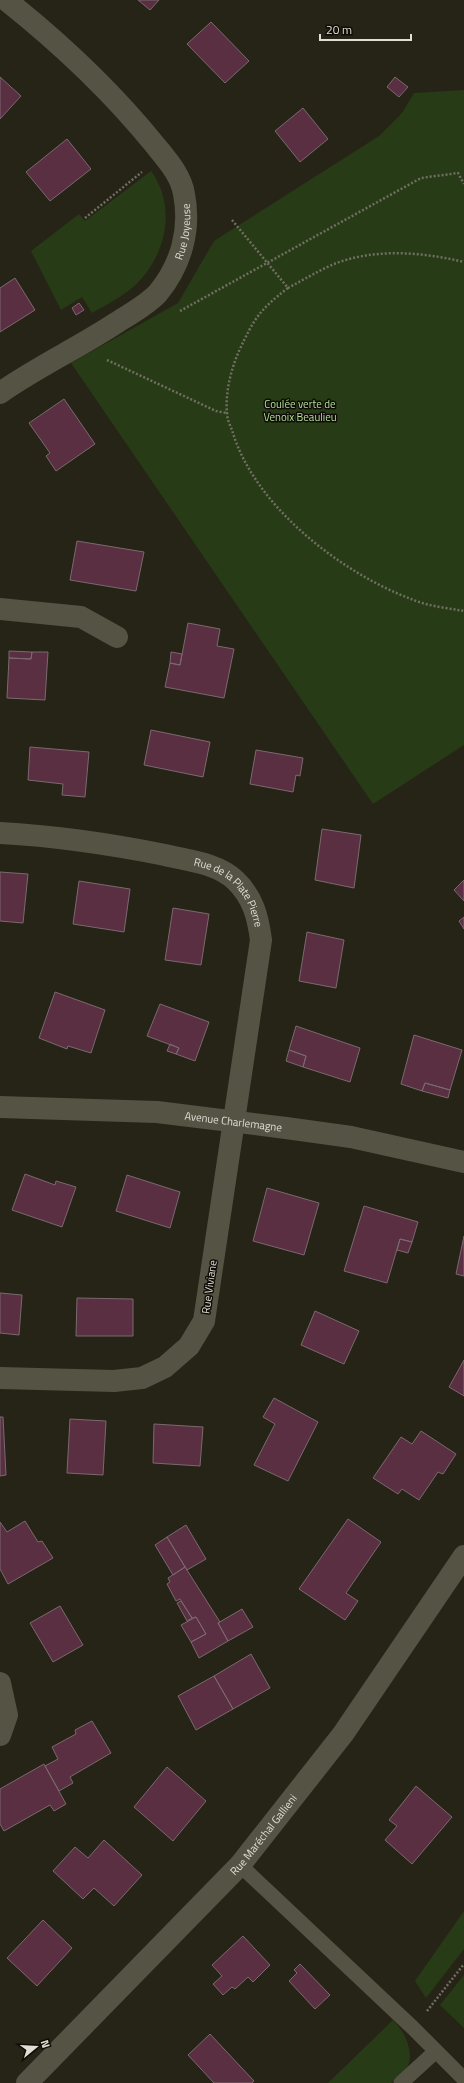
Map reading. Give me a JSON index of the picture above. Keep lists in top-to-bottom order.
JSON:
{
  "streets": {
    "street": [
      "Rue Joyeuse",
      "Rue de la Plate Pierre",
      "Avenue Charlemagne",
      "Rue Viviane",
      "Rue Maréchal Gallieni"
    ]
  },
  "crossings": [
    ["Rue de la Plate Pierre", "Avenue Charlemagne"],
    ["Rue de la Plate Pierre", "Rue Viviane"],
    ["Avenue Charlemagne", "Rue Viviane"]
  ],
  "parks": ["Coulée verte de Venoix Beaulieu"],
  "scale_bar": "20 m",
  "north": "right"
}
